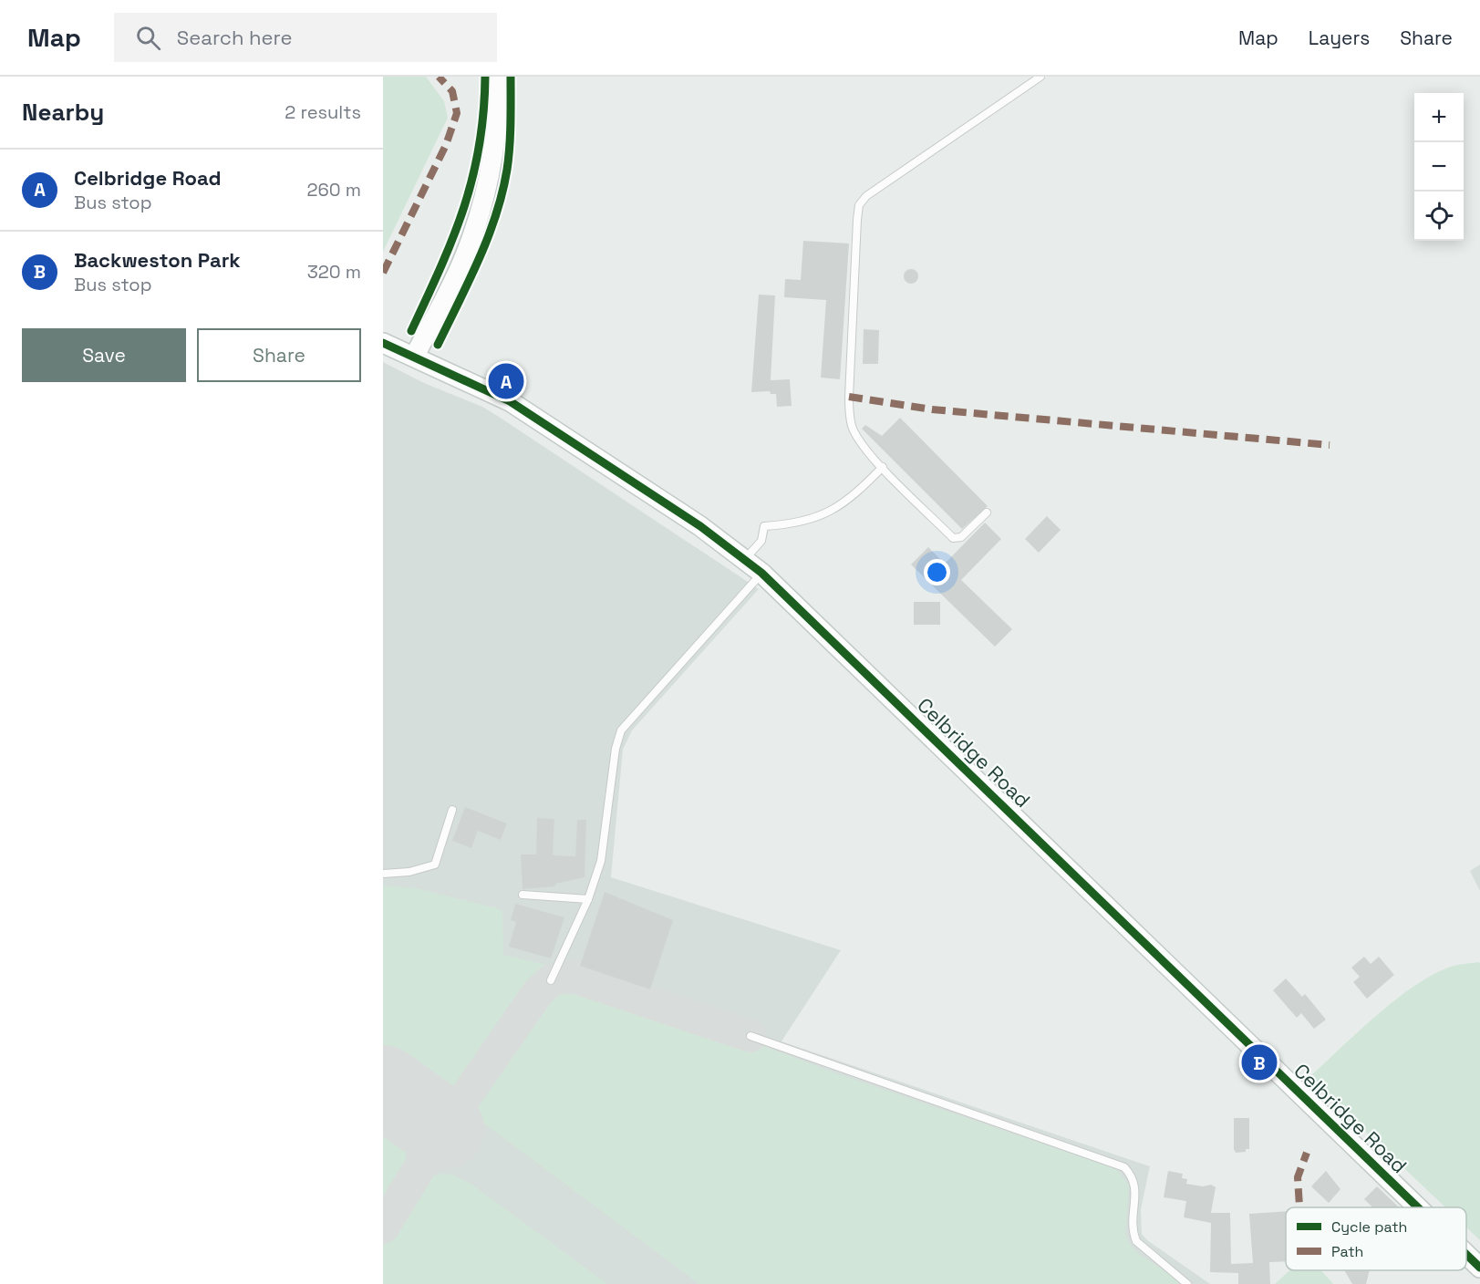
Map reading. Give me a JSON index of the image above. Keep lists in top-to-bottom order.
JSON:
{
  "streets": {
    "main road": ["Celbridge Road"]
  },
  "legend": ["Cycle path", "Path"],
  "page": {
    "header": "Map",
    "search": "Search here",
    "nav": ["Map", "Layers", "Share"],
    "heading": ["Nearby", "2 results"],
    "map_buttons": ["+", "−"],
    "list": [
      {
        "mark": "A",
        "name": "Celbridge Road",
        "note": "Bus stop",
        "value": "260 m"
      },
      {
        "mark": "B",
        "name": "Backweston Park",
        "note": "Bus stop",
        "value": "320 m"
      }
    ],
    "buttons": ["Save", "Share"],
    "pins": ["A", "B"]
  }
}
